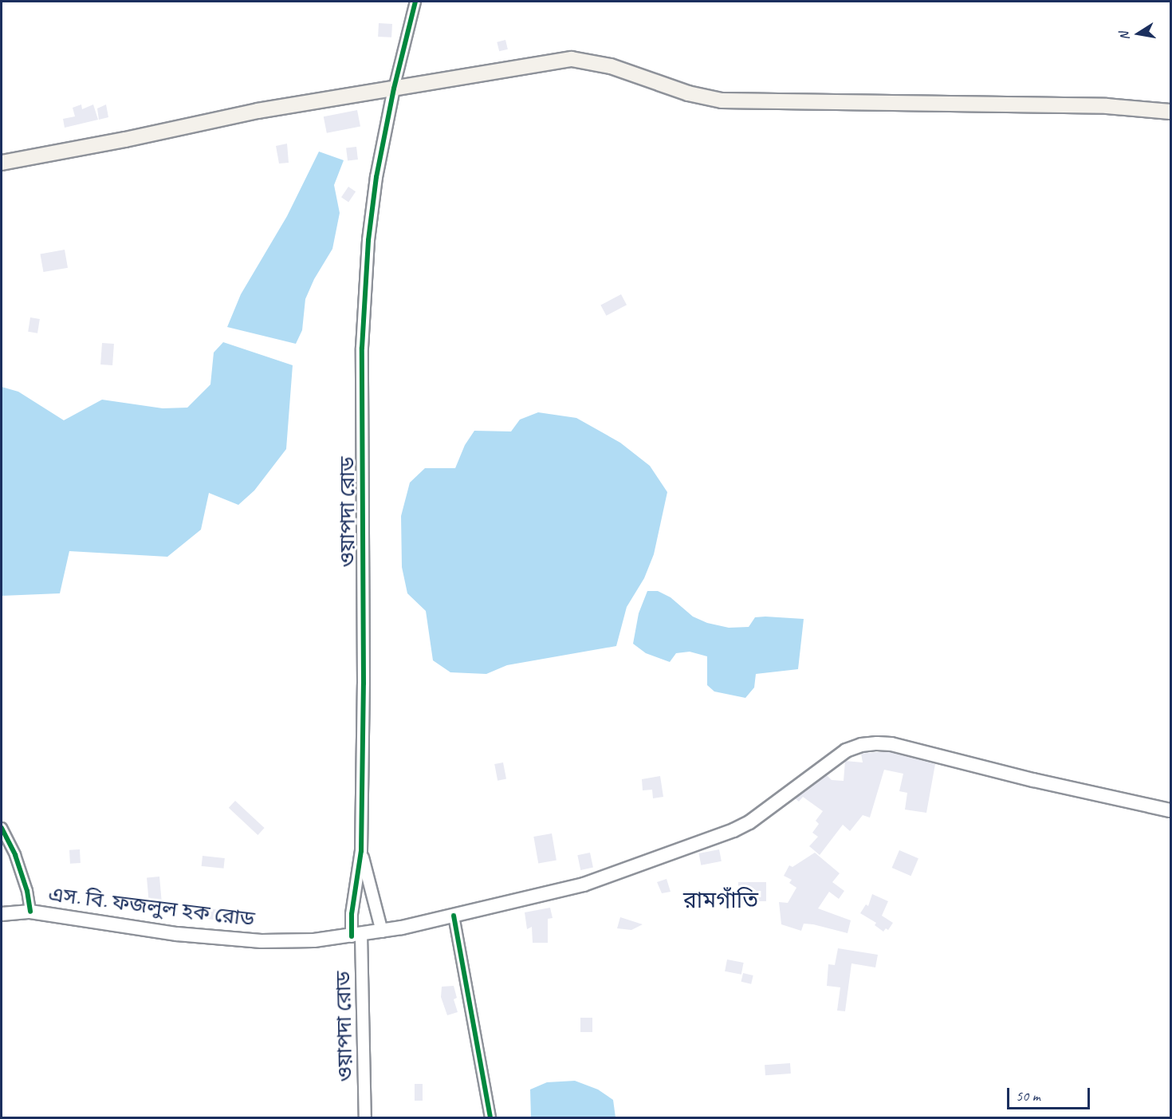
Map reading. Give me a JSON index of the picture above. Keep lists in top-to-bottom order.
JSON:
{
  "streets": {
    "main road": ["এস. বি. ফজলুল হক রোড"],
    "street": ["ওয়াপদা রোড"]
  },
  "crossings": [
    ["ওয়াপদা রোড", "এস. বি. ফজলুল হক রোড"]
  ],
  "districts": ["রামগাঁতি"],
  "scale_bar": "50 m",
  "north": "left"
}
